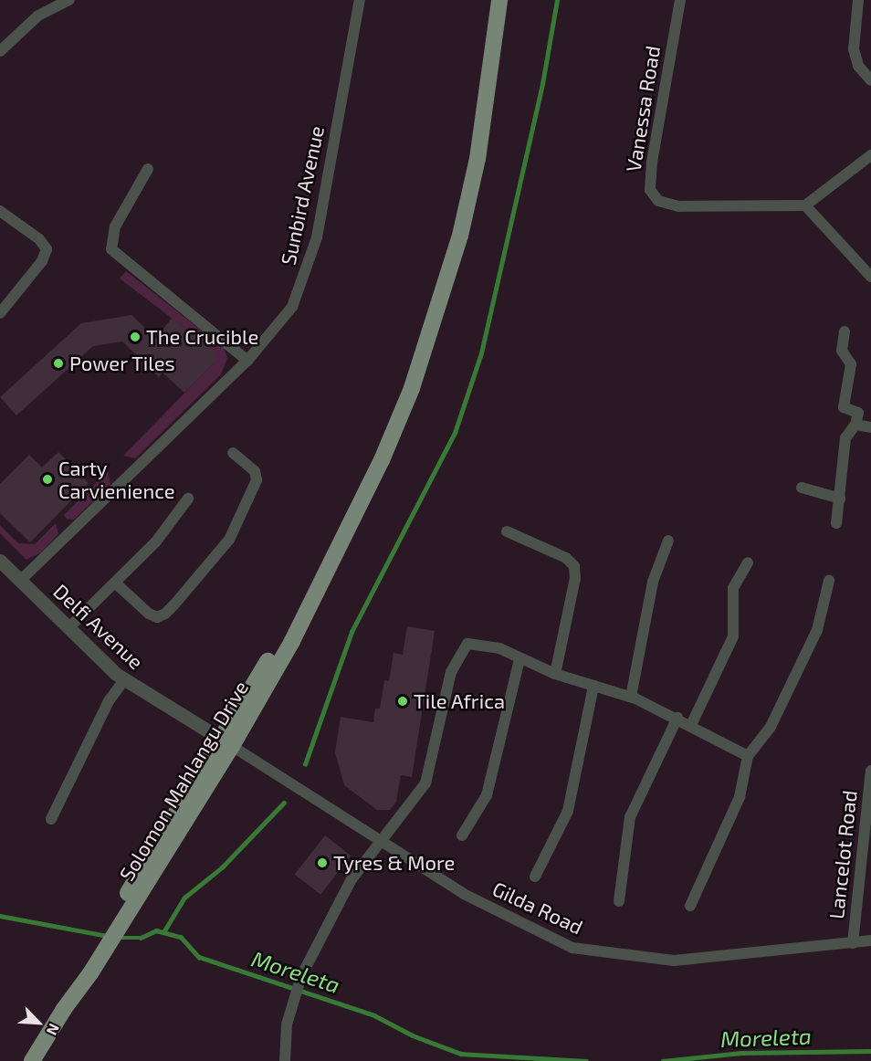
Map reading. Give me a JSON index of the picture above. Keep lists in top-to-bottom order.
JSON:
{
  "streets": {
    "main road": ["Solomon Mahlangu Drive"],
    "street": [
      "Vanessa Road",
      "Sunbird Avenue",
      "Delfi Avenue",
      "Lancelot Road",
      "Gilda Road"
    ]
  },
  "crossings": [
    ["Sunbird Avenue", "Delfi Avenue"],
    ["Delfi Avenue", "Solomon Mahlangu Drive"],
    ["Delfi Avenue", "Gilda Road"],
    ["Solomon Mahlangu Drive", "Gilda Road"],
    ["Lancelot Road", "Gilda Road"]
  ],
  "water": ["Moreleta"],
  "places": [
    "The Crucible",
    "Power Tiles",
    "Carty Carvienience",
    "Tile Africa",
    "Tyres & More"
  ],
  "north": "bottom right"
}
